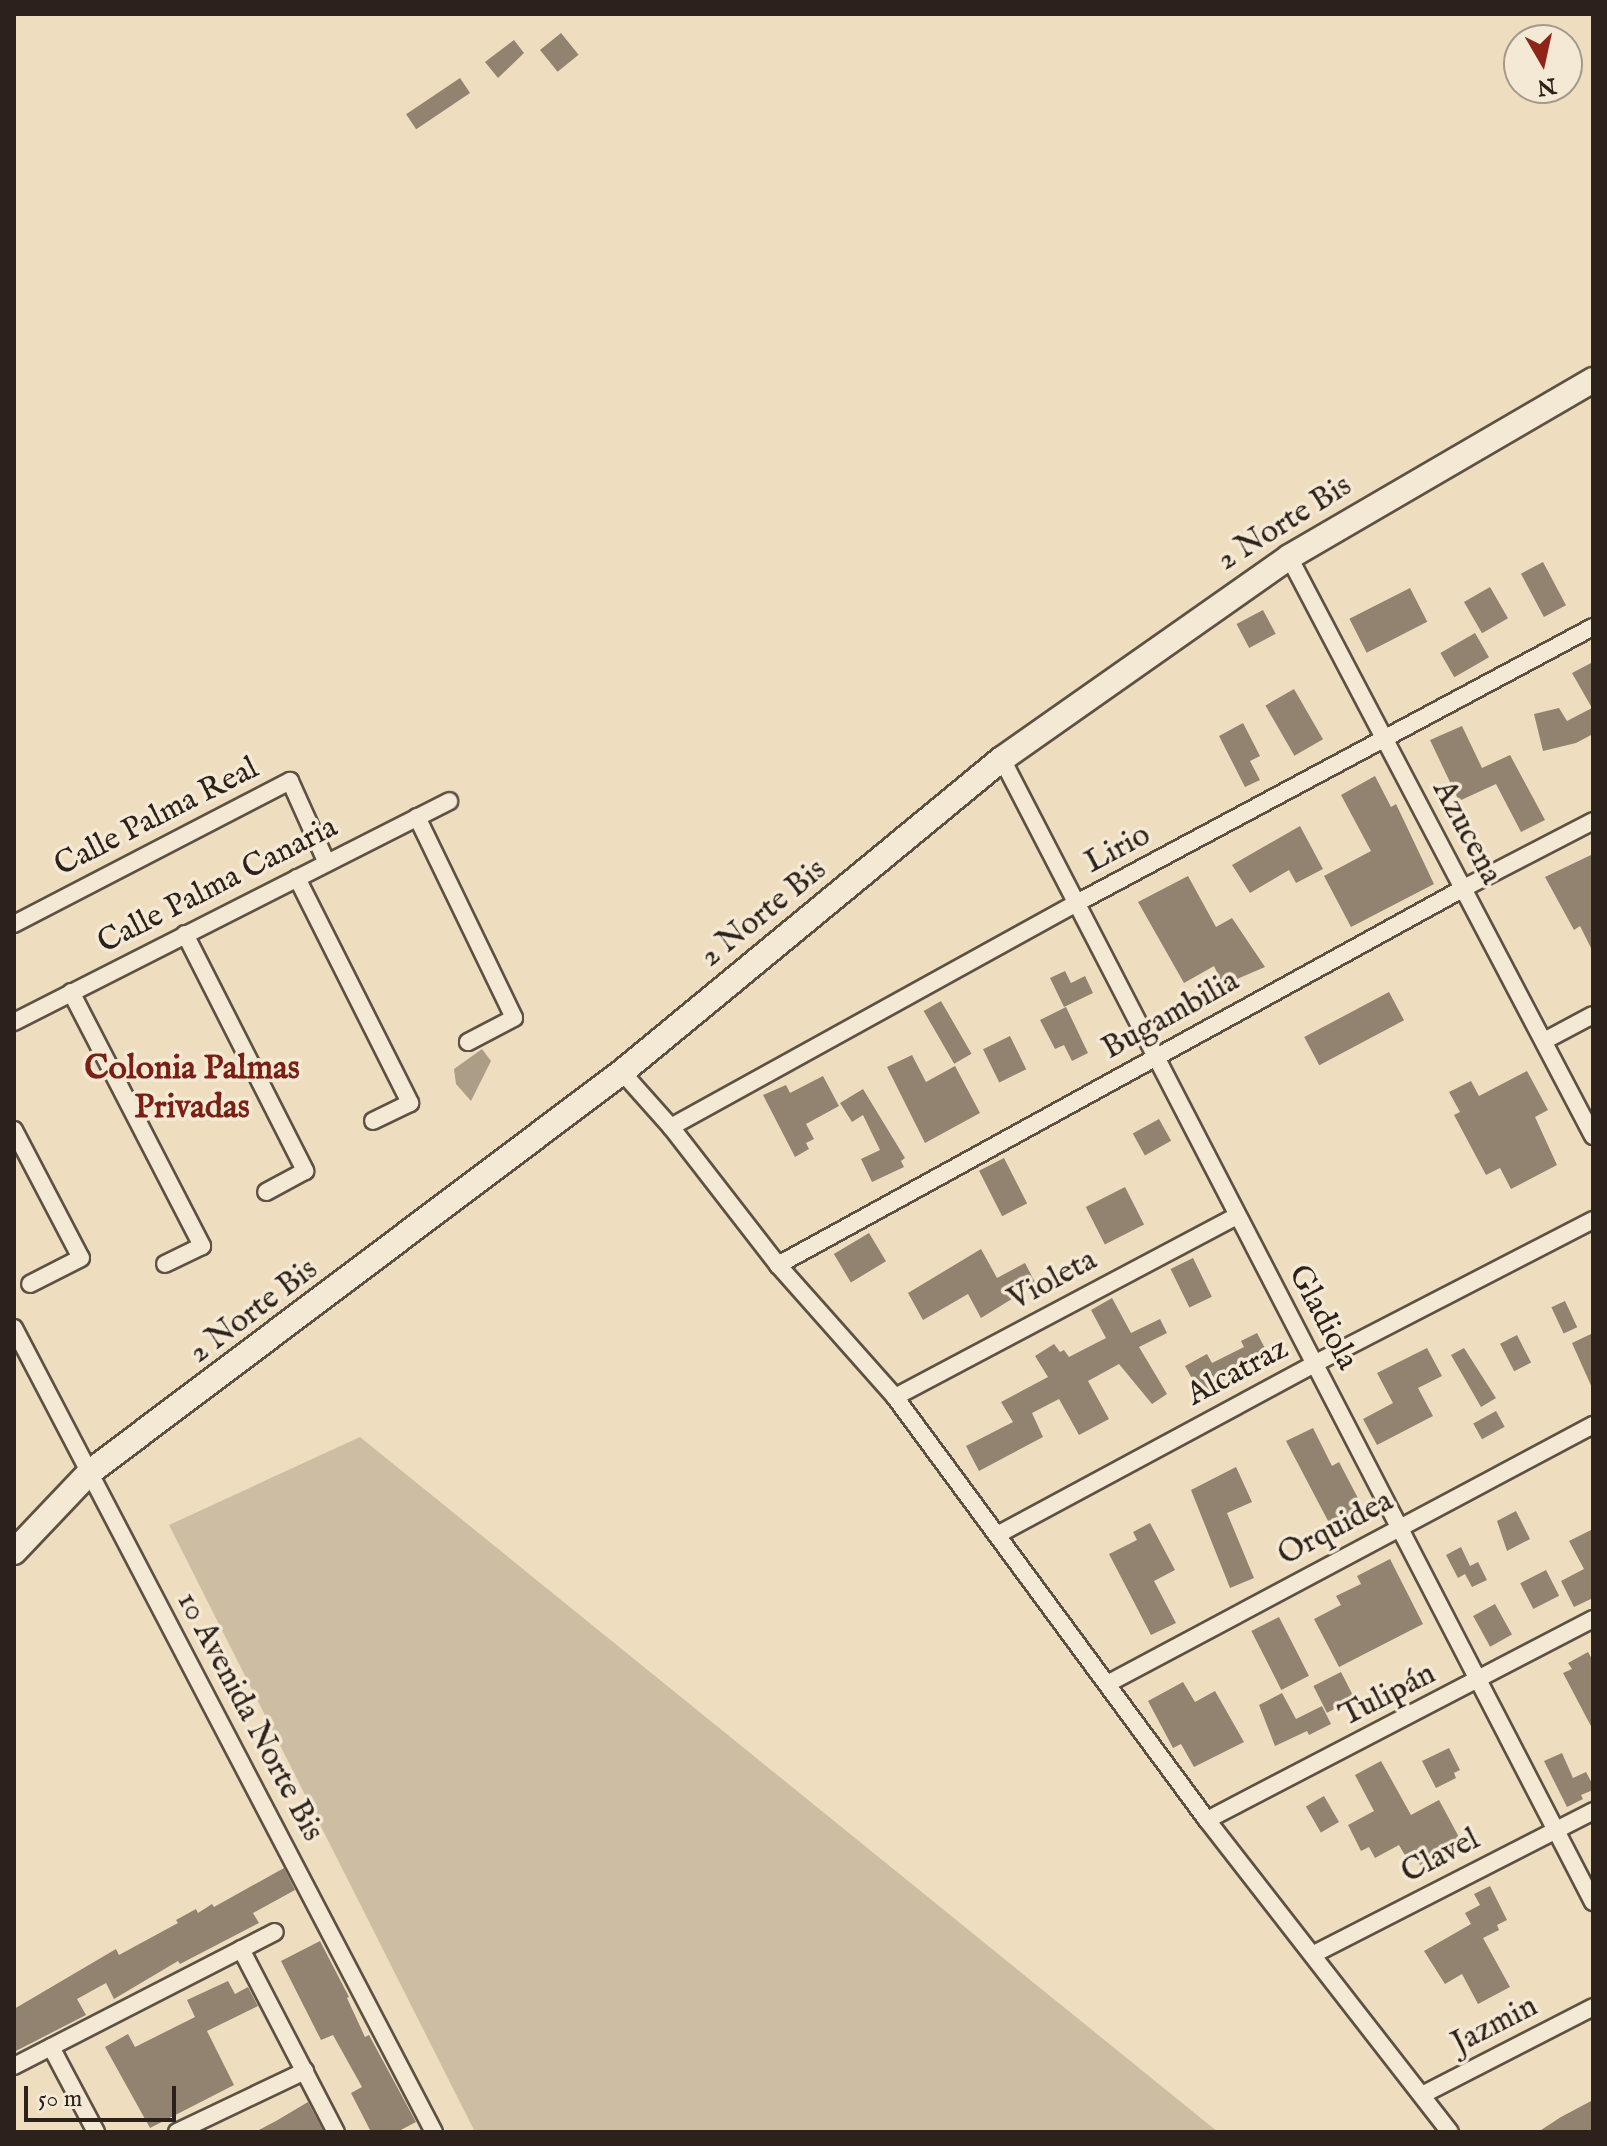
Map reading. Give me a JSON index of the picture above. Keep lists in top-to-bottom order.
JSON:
{
  "streets": {
    "street": [
      "2 Norte Bis",
      "Calle Palma Real",
      "Azucena",
      "Lirio",
      "Calle Palma Canaria",
      "Bugambilia",
      "Violeta",
      "Gladiola",
      "Alcatraz",
      "Orquidea",
      "Tulipán",
      "10 Avenida Norte Bis",
      "Clavel",
      "Jazmin"
    ]
  },
  "crossings": [
    ["2 Norte Bis", "Azucena"],
    ["2 Norte Bis", "Gladiola"],
    ["2 Norte Bis", "10 Avenida Norte Bis"],
    ["Calle Palma Real", "Calle Palma Canaria"],
    ["Azucena", "Lirio"],
    ["Azucena", "Bugambilia"],
    ["Lirio", "Gladiola"],
    ["Bugambilia", "Gladiola"],
    ["Violeta", "Gladiola"],
    ["Gladiola", "Alcatraz"],
    ["Gladiola", "Orquidea"],
    ["Gladiola", "Tulipán"],
    ["Gladiola", "Clavel"]
  ],
  "districts": ["Colonia Palmas Privadas"],
  "scale_bar": "50 m",
  "north": "bottom"
}
